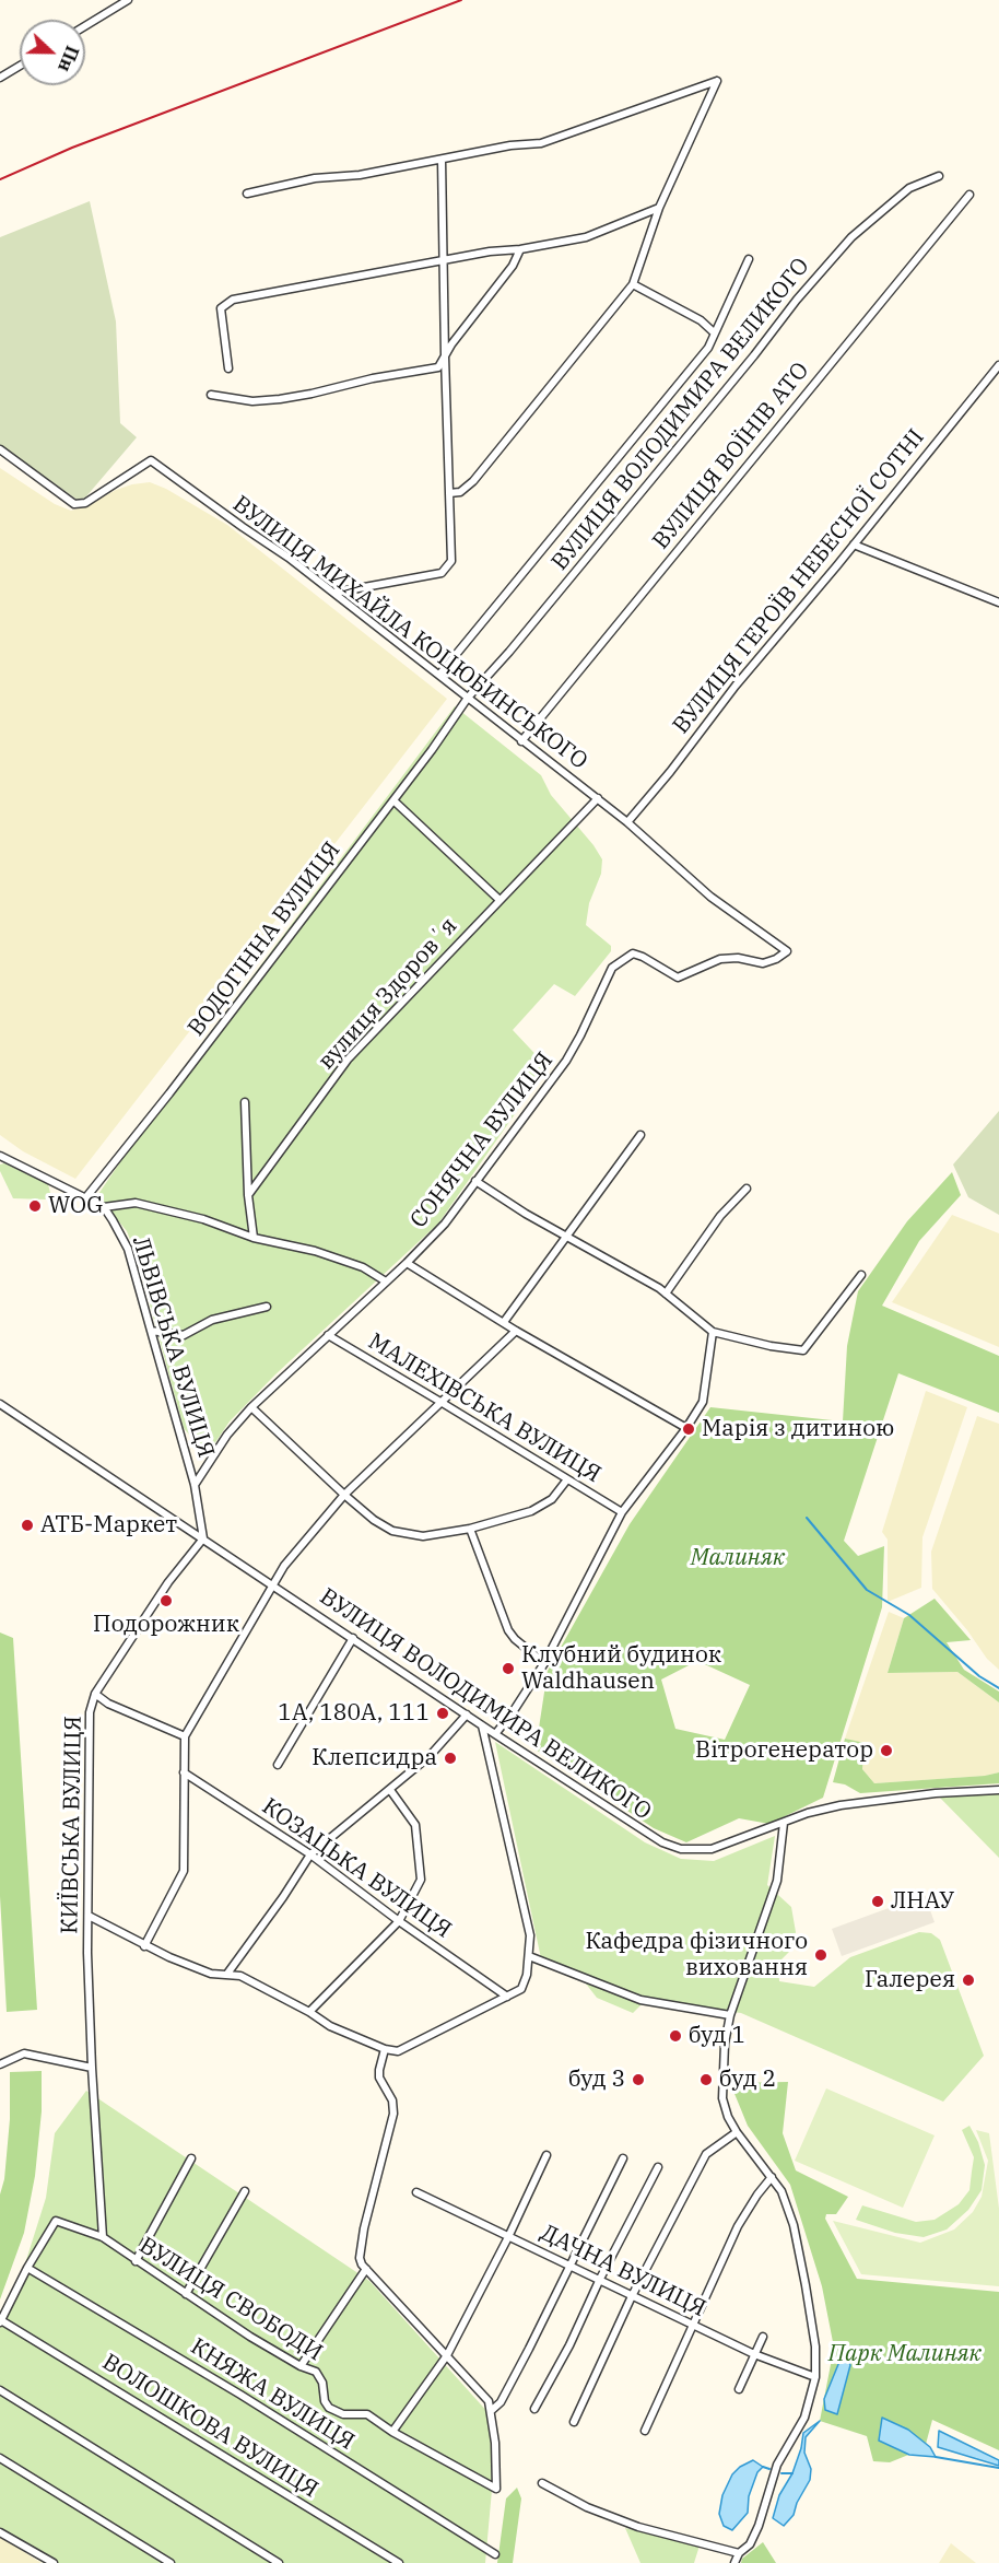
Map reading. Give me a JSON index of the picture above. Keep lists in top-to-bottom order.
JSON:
{
  "streets": {
    "street": [
      "ВУЛИЦЯ ВОЛОДИМИРА ВЕЛИКОГО",
      "ВУЛИЦЯ ВОЇНІВ АТО",
      "ВУЛИЦЯ ГЕРОЇВ НЕБЕСНОЇ СОТНІ",
      "ВУЛИЦЯ МИХАЙЛА КОЦЮБИНСЬКОГО",
      "ВОДОГІННА ВУЛИЦЯ",
      "вулиця Здоровʼя",
      "СОНЯЧНА ВУЛИЦЯ",
      "ЛЬВІВСЬКА ВУЛИЦЯ",
      "МАЛЕХІВСЬКА ВУЛИЦЯ",
      "КИЇВСЬКА ВУЛИЦЯ",
      "КОЗАЦЬКА ВУЛИЦЯ",
      "ДАЧНА ВУЛИЦЯ",
      "ВУЛИЦЯ СВОБОДИ",
      "КНЯЖА ВУЛИЦЯ",
      "ВОЛОШКОВА ВУЛИЦЯ"
    ]
  },
  "crossings": [
    ["ВУЛИЦЯ ВОЛОДИМИРА ВЕЛИКОГО", "ВУЛИЦЯ МИХАЙЛА КОЦЮБИНСЬКОГО"],
    ["ВУЛИЦЯ ВОЛОДИМИРА ВЕЛИКОГО", "ВОДОГІННА ВУЛИЦЯ"],
    ["ВУЛИЦЯ ВОЛОДИМИРА ВЕЛИКОГО", "ЛЬВІВСЬКА ВУЛИЦЯ"],
    ["ВУЛИЦЯ ВОЛОДИМИРА ВЕЛИКОГО", "КИЇВСЬКА ВУЛИЦЯ"],
    ["ВУЛИЦЯ ВОЇНІВ АТО", "ВУЛИЦЯ МИХАЙЛА КОЦЮБИНСЬКОГО"],
    ["ВУЛИЦЯ ГЕРОЇВ НЕБЕСНОЇ СОТНІ", "ВУЛИЦЯ МИХАЙЛА КОЦЮБИНСЬКОГО"],
    ["ВУЛИЦЯ МИХАЙЛА КОЦЮБИНСЬКОГО", "ВОДОГІННА ВУЛИЦЯ"],
    ["ВУЛИЦЯ МИХАЙЛА КОЦЮБИНСЬКОГО", "вулиця Здоровʼя"],
    ["ВУЛИЦЯ МИХАЙЛА КОЦЮБИНСЬКОГО", "СОНЯЧНА ВУЛИЦЯ"],
    ["СОНЯЧНА ВУЛИЦЯ", "ЛЬВІВСЬКА ВУЛИЦЯ"],
    ["СОНЯЧНА ВУЛИЦЯ", "МАЛЕХІВСЬКА ВУЛИЦЯ"],
    ["ЛЬВІВСЬКА ВУЛИЦЯ", "КИЇВСЬКА ВУЛИЦЯ"],
    ["КИЇВСЬКА ВУЛИЦЯ", "ВУЛИЦЯ СВОБОДИ"]
  ],
  "parks": ["Малиняк", "Парк Малиняк"],
  "places": [
    "WOG",
    "Марія з дитиною",
    "АТБ-Маркет",
    "Подорожник",
    "Клубний будинок Waldhausen",
    "1А, 180А, 111",
    "Вітрогенератор",
    "Клепсидра",
    "ЛНАУ",
    "Кафедра фізичного виховання",
    "Галерея",
    "буд 1",
    "буд 3",
    "буд 2"
  ],
  "north": "right"
}
